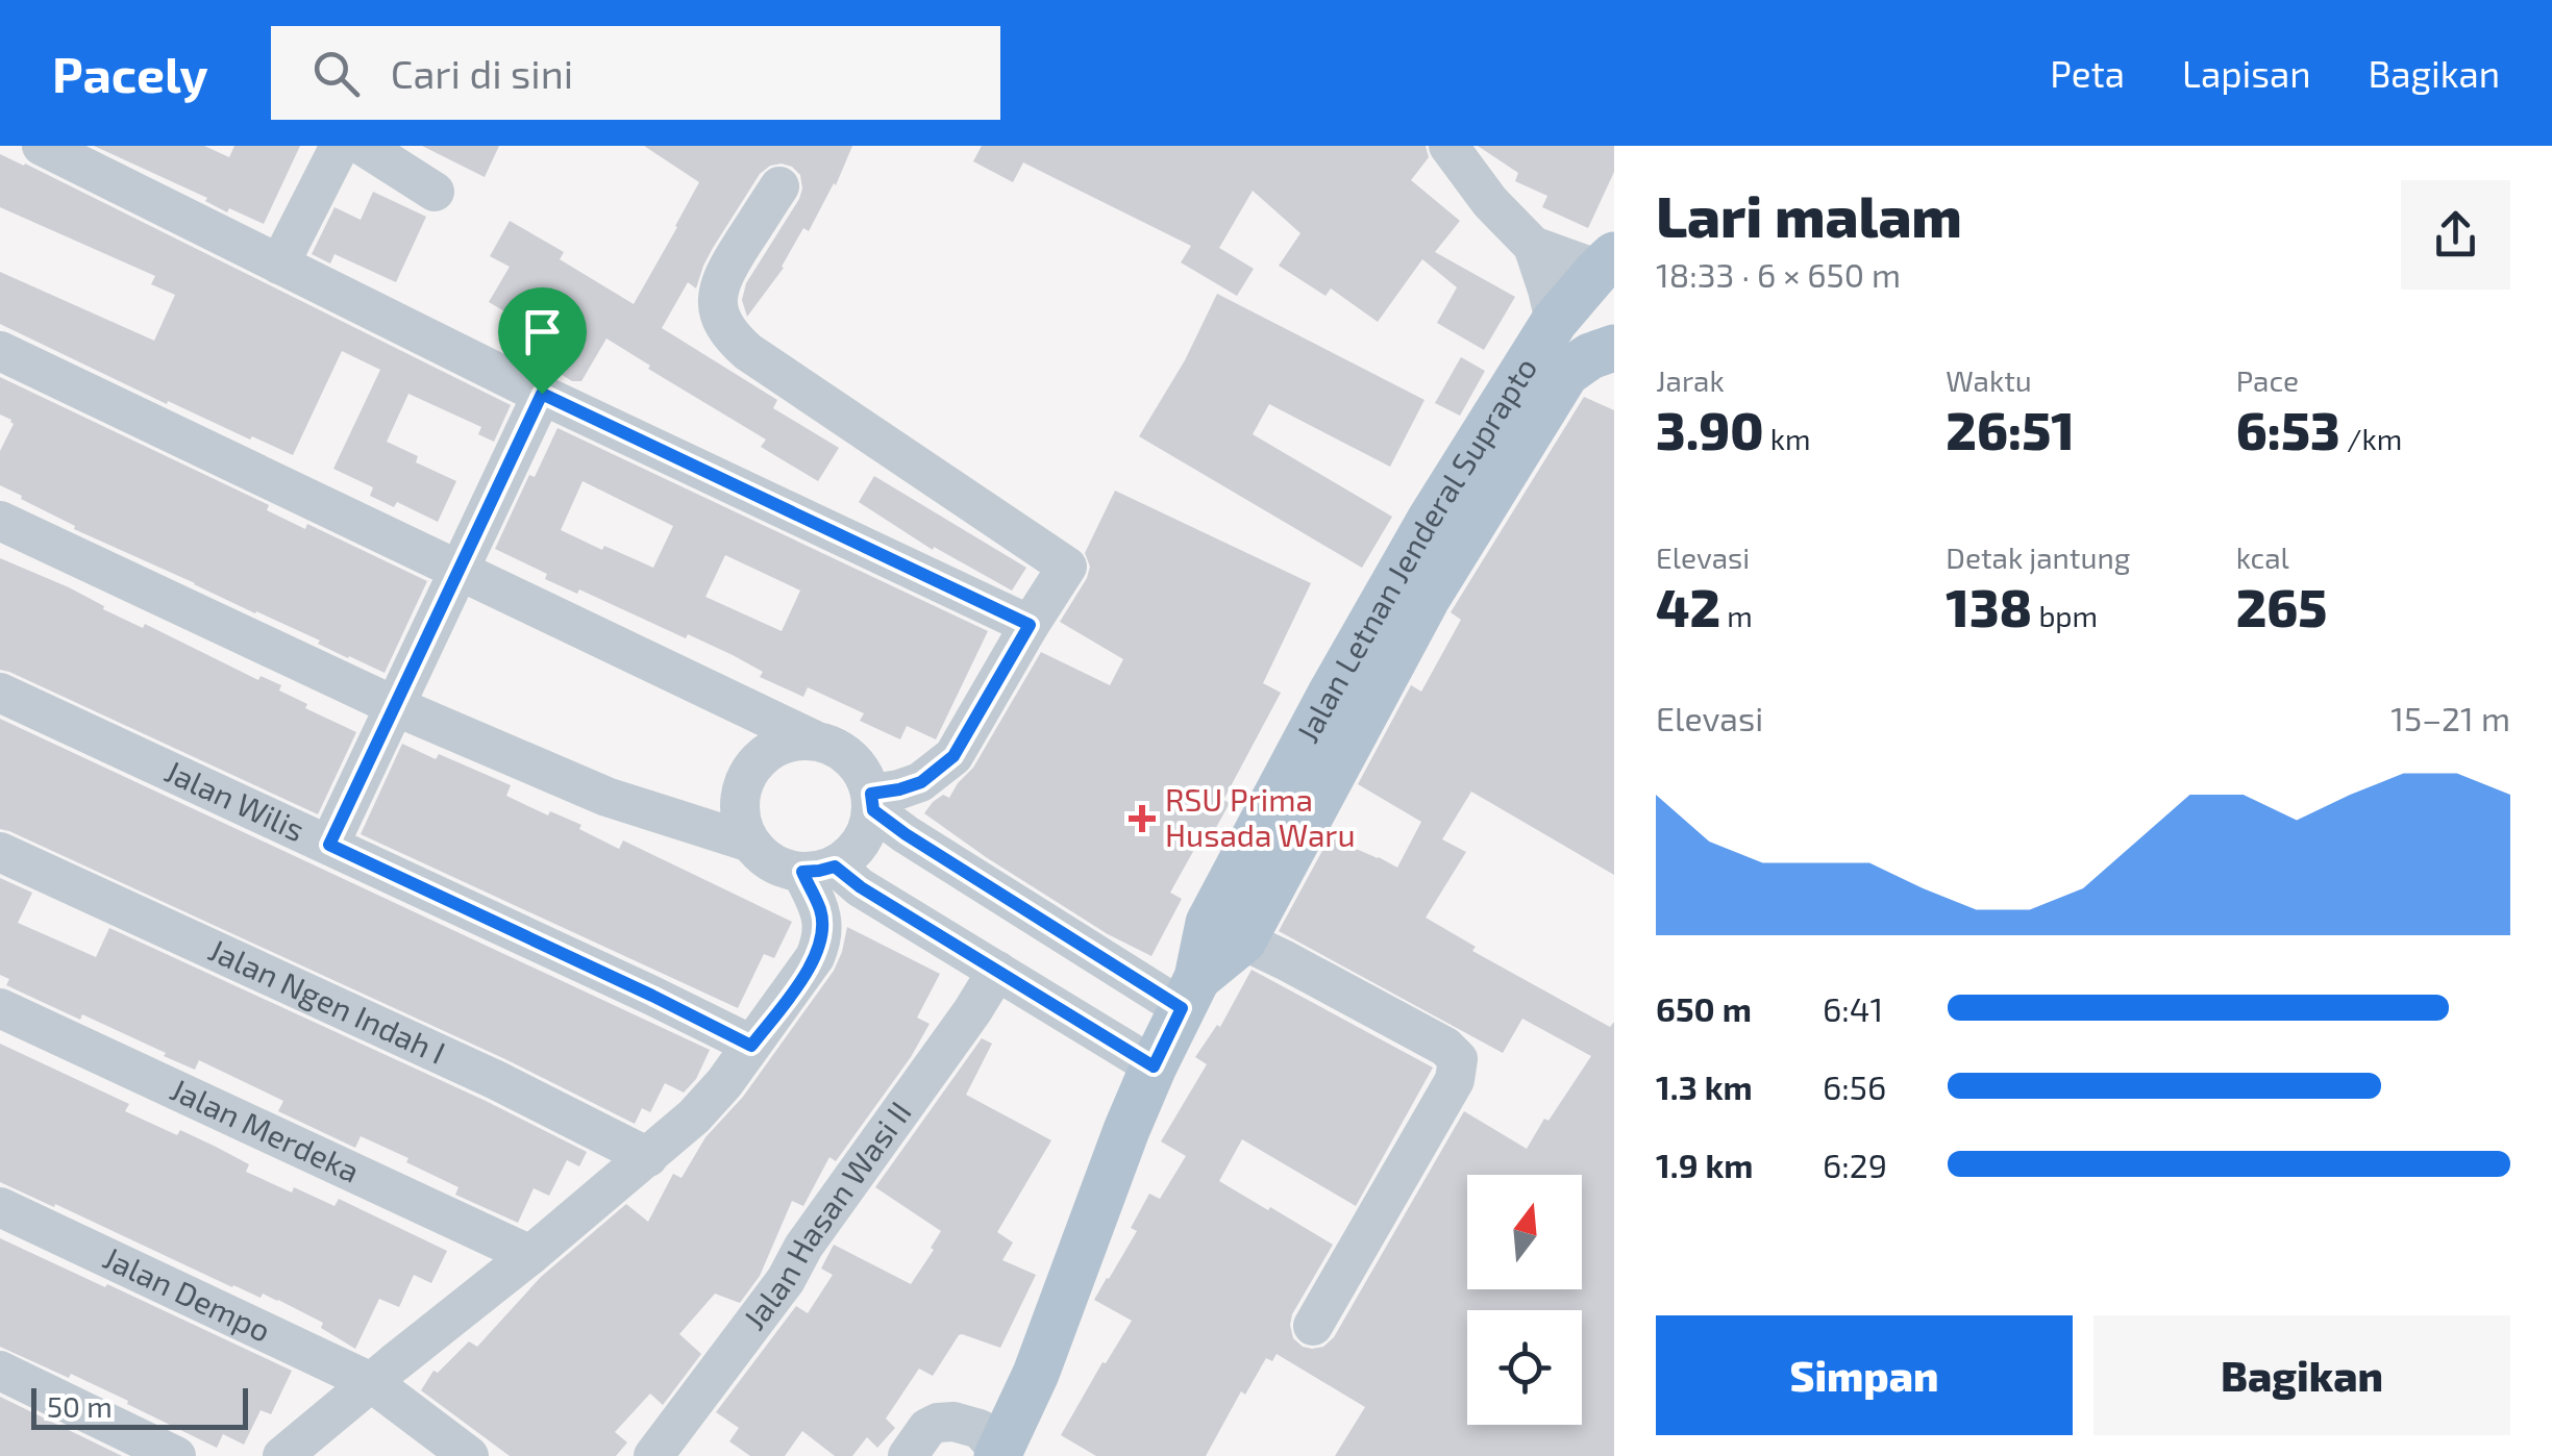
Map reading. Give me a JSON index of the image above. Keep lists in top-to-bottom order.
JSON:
{
  "streets": {
    "main road": ["Jalan Letnan Jenderal Suprapto"],
    "street": [
      "Jalan Wilis",
      "Jalan Ngen Indah I",
      "Jalan Merdeka",
      "Jalan Hasan Wasi II",
      "Jalan Dempo"
    ]
  },
  "places": {
    "health": ["RSU Prima Husada Waru"]
  },
  "scale_bar": "50 m",
  "north": "top",
  "page": {
    "header": "Pacely",
    "search": "Cari di sini",
    "nav": ["Peta", "Lapisan", "Bagikan"],
    "heading": ["Lari malam", "18:33 · 6 × 650 m"],
    "stats": [
      ["Jarak", "3.90 km"],
      ["Waktu", "26:51"],
      ["Pace", "6:53 /km"],
      ["Elevasi", "42 m"],
      ["Detak jantung", "138 bpm"],
      ["kcal", "265"]
    ],
    "chart": ["Elevasi", "15–21 m"],
    "list": [
      {
        "name": "650 m",
        "note": "6:41"
      },
      {
        "name": "1.3 km",
        "note": "6:56"
      },
      {
        "name": "1.9 km",
        "note": "6:29"
      }
    ],
    "buttons": ["Simpan", "Bagikan"],
    "scale": "50 m"
  }
}
